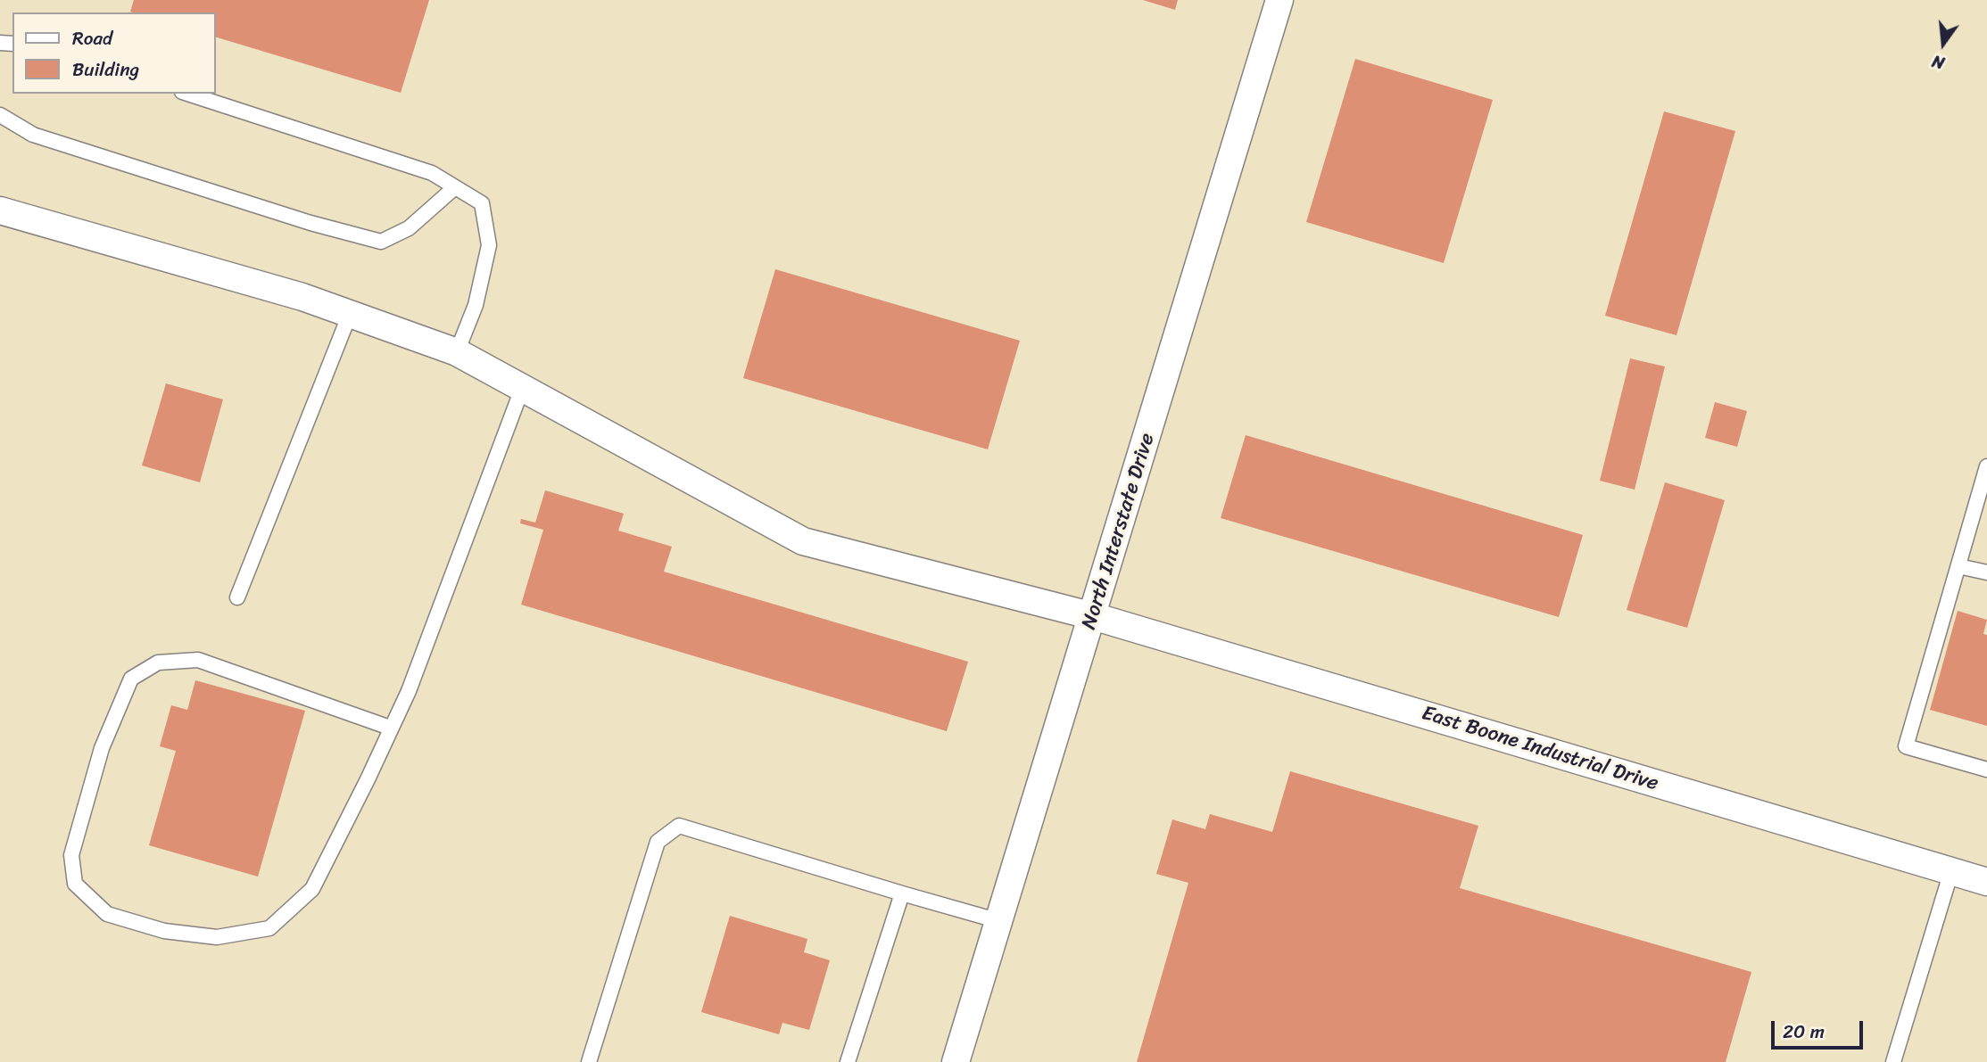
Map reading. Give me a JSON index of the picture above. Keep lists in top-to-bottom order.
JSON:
{
  "streets": {
    "street": ["North Interstate Drive", "East Boone Industrial Drive"]
  },
  "crossings": [
    ["North Interstate Drive", "East Boone Industrial Drive"]
  ],
  "legend": ["Road", "Building"],
  "scale_bar": "20 m",
  "north": "bottom"
}
